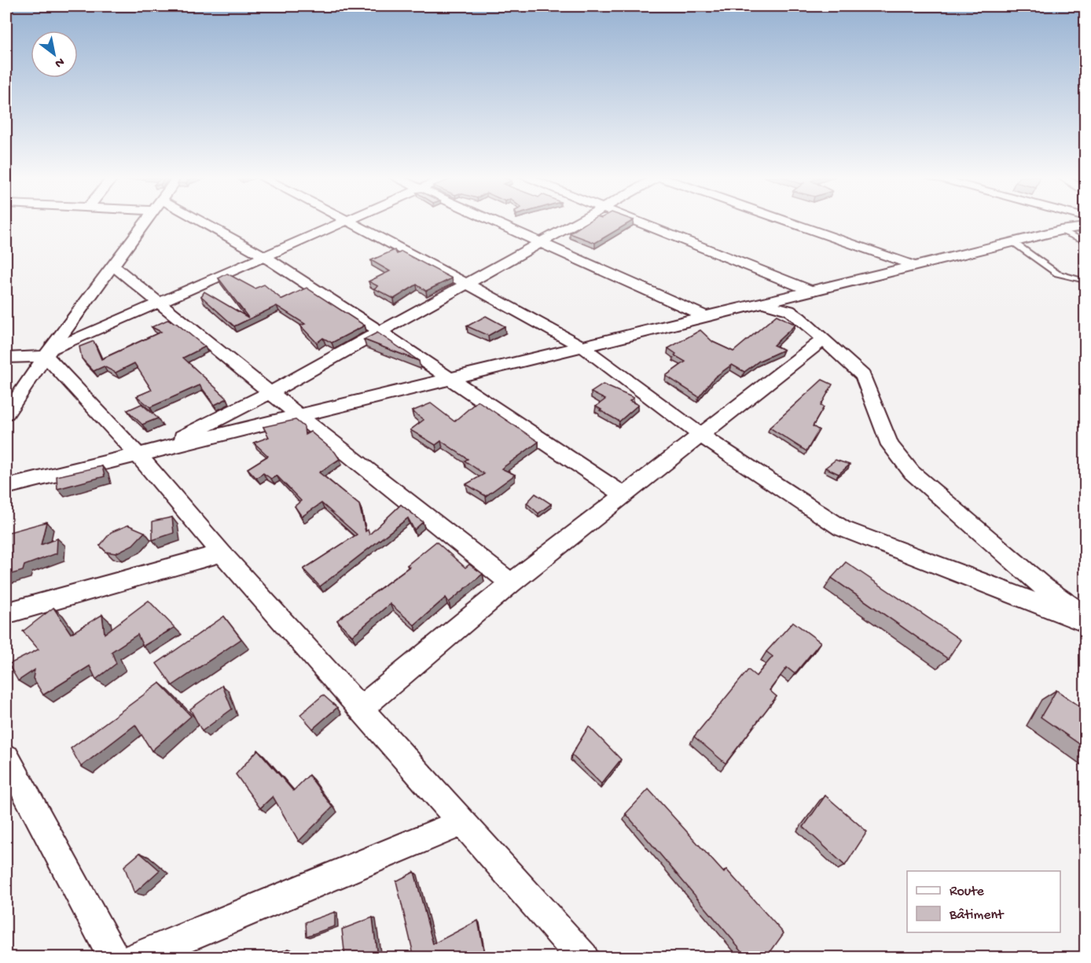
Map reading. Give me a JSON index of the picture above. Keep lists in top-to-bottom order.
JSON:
{
  "legend": ["Route", "Bâtiment"],
  "north": "bottom right"
}
